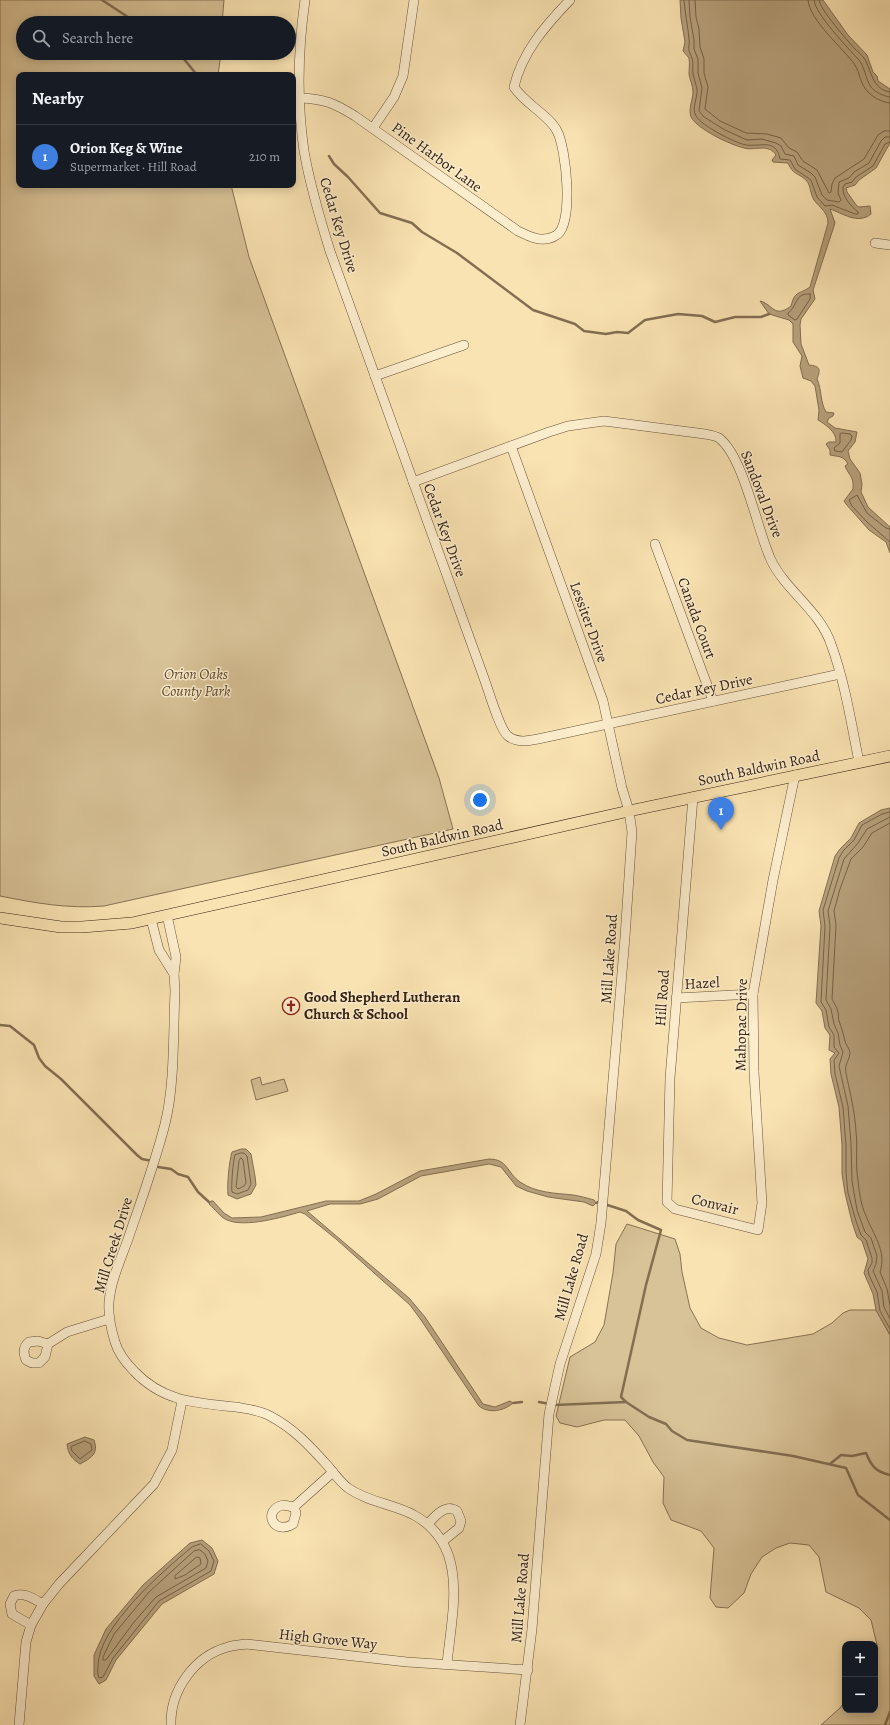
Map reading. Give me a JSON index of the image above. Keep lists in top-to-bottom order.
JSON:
{
  "streets": {
    "main road": ["South Baldwin Road"],
    "street": [
      "Pine Harbor Lane",
      "Cedar Key Drive",
      "Sandoval Drive",
      "Canada Court",
      "Lessiter Drive",
      "Mill Lake Road",
      "Hazel",
      "Hill Road",
      "Mahopac Drive",
      "Convair",
      "Mill Creek Drive",
      "High Grove Way"
    ]
  },
  "crossings": [
    ["Pine Harbor Lane", "Cedar Key Drive"],
    ["Cedar Key Drive", "Sandoval Drive"],
    ["Cedar Key Drive", "Canada Court"],
    ["Cedar Key Drive", "Lessiter Drive"],
    ["Sandoval Drive", "Lessiter Drive"],
    ["Sandoval Drive", "South Baldwin Road"],
    ["Lessiter Drive", "South Baldwin Road"],
    ["Lessiter Drive", "Mill Lake Road"],
    ["South Baldwin Road", "Mill Lake Road"],
    ["South Baldwin Road", "Hill Road"],
    ["South Baldwin Road", "Mahopac Drive"],
    ["South Baldwin Road", "Mill Creek Drive"],
    ["Mill Lake Road", "High Grove Way"],
    ["Hazel", "Hill Road"],
    ["Hazel", "Mahopac Drive"],
    ["Hill Road", "Convair"],
    ["Mahopac Drive", "Convair"],
    ["Mill Creek Drive", "High Grove Way"]
  ],
  "parks": ["Orion Oaks County Park"],
  "places": {
    "church": ["Good Shepherd Lutheran Church & School"]
  },
  "page": {
    "search": "Search here",
    "heading": "Nearby",
    "list": [
      {
        "mark": "1",
        "name": "Orion Keg & Wine",
        "note": "Supermarket · Hill Road",
        "value": "210 m"
      }
    ],
    "pins": "1",
    "map_buttons": ["+", "−"]
  }
}
